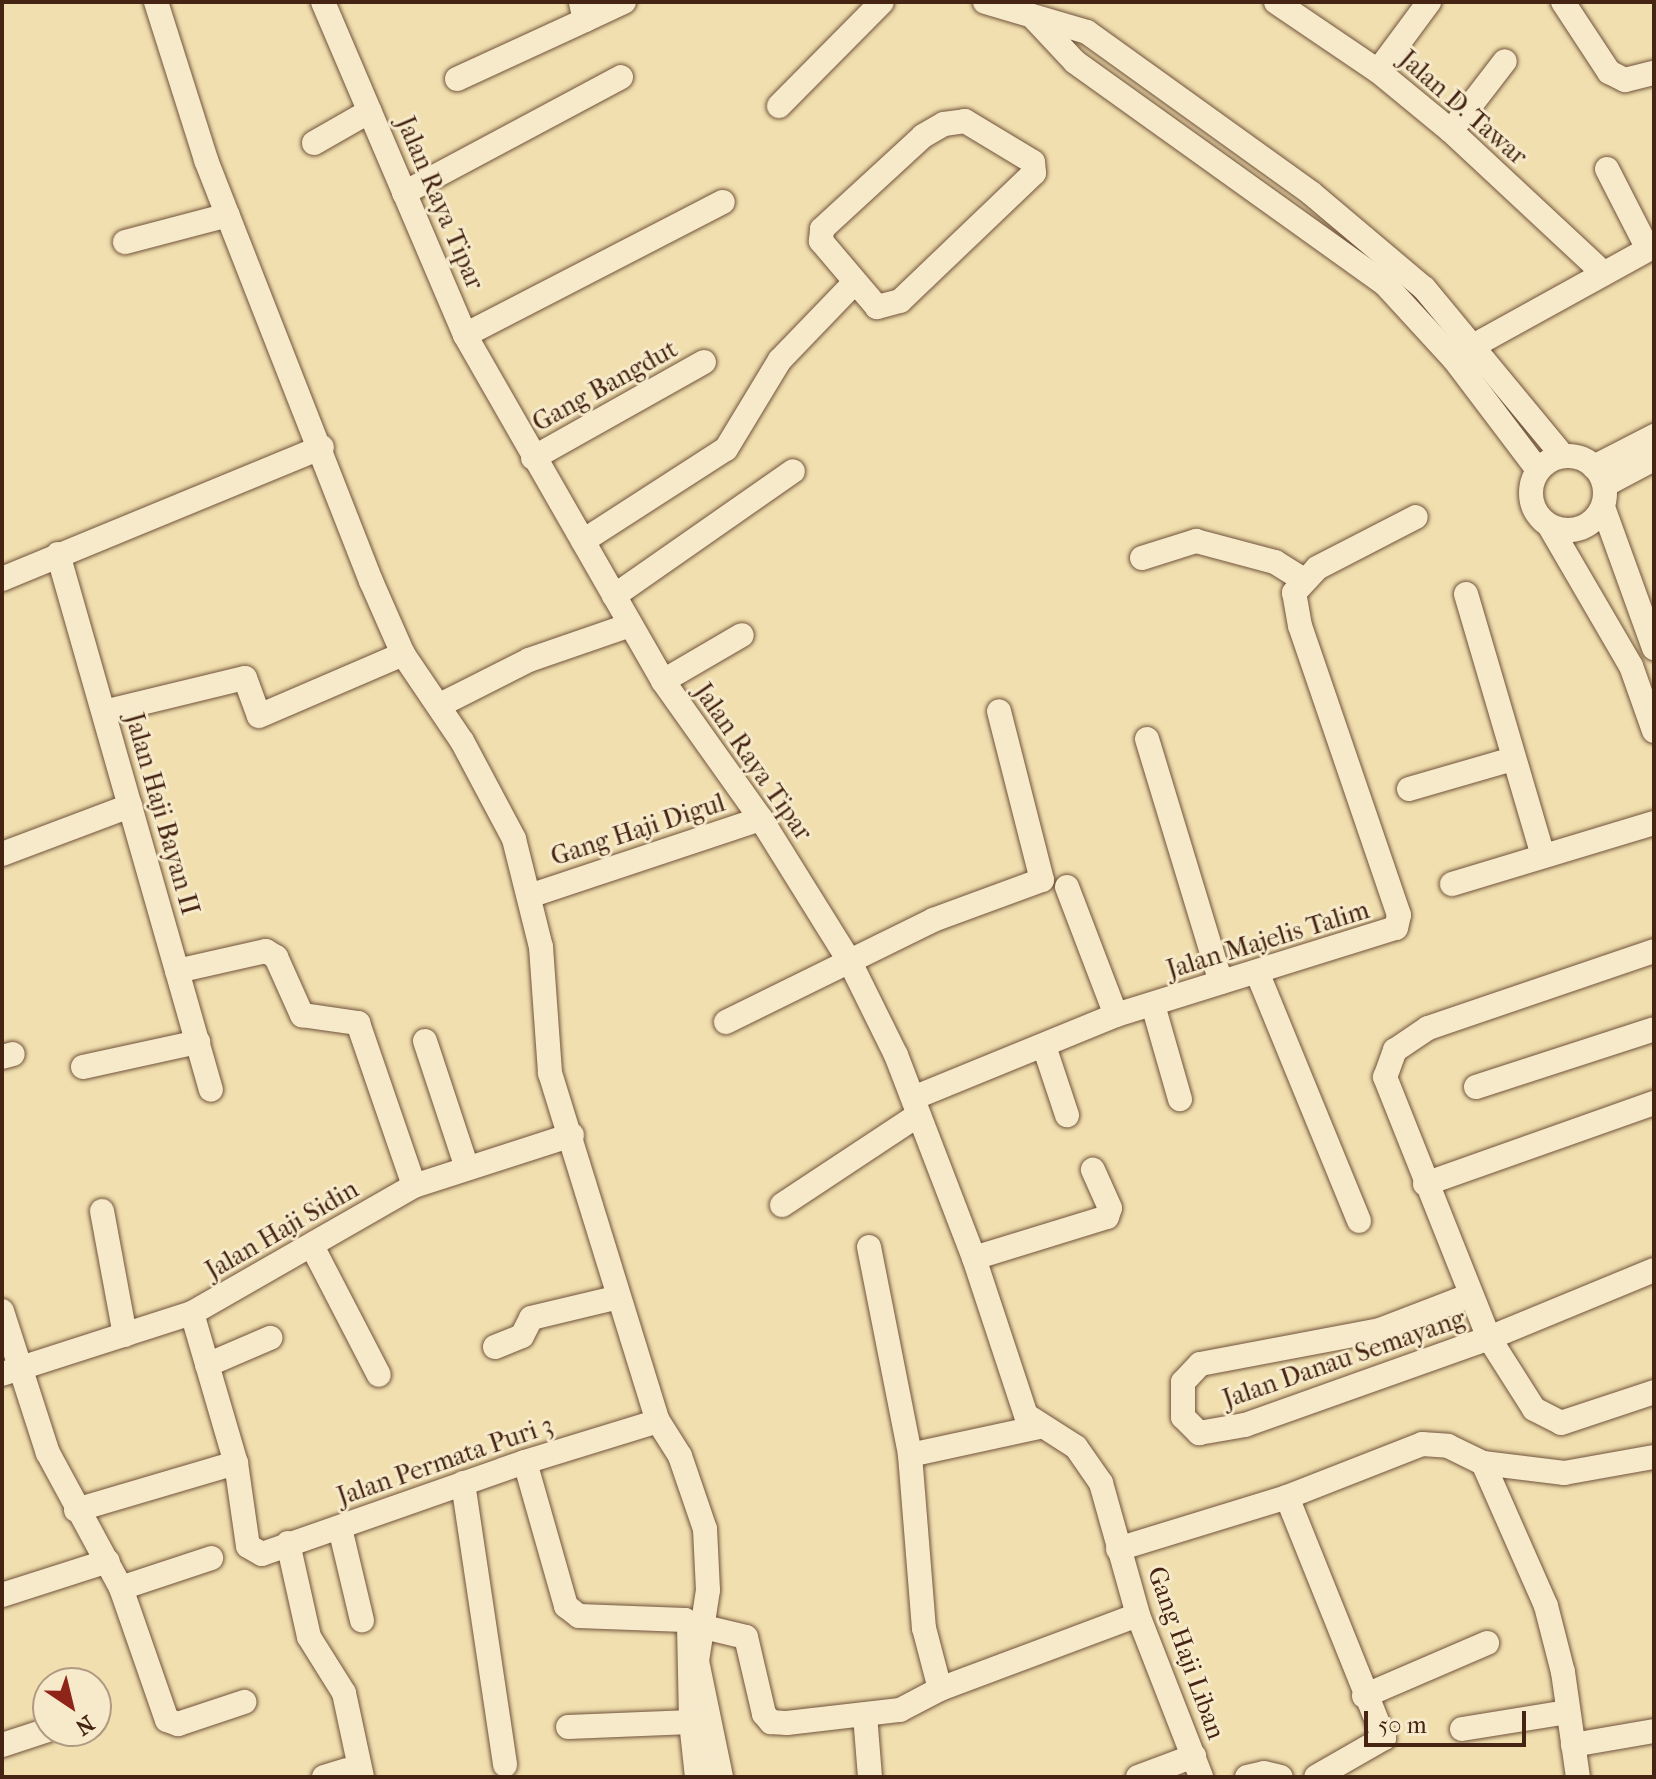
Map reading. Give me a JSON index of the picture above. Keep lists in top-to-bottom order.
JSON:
{
  "streets": {
    "street": [
      "Jalan D. Tawar",
      "Jalan Raya Tipar",
      "Gang Bangdut",
      "Jalan Haji Bayan II",
      "Gang Haji Digul",
      "Jalan Majelis Talim",
      "Jalan Haji Sidin",
      "Jalan Danau Semayang",
      "Jalan Permata Puri 3",
      "Gang Haji Liban"
    ]
  },
  "crossings": [
    ["Jalan Raya Tipar", "Gang Bangdut"],
    ["Jalan Raya Tipar", "Gang Haji Digul"],
    ["Jalan Raya Tipar", "Jalan Majelis Talim"],
    ["Jalan Raya Tipar", "Gang Haji Liban"]
  ],
  "scale_bar": "50 m",
  "north": "bottom right"
}
